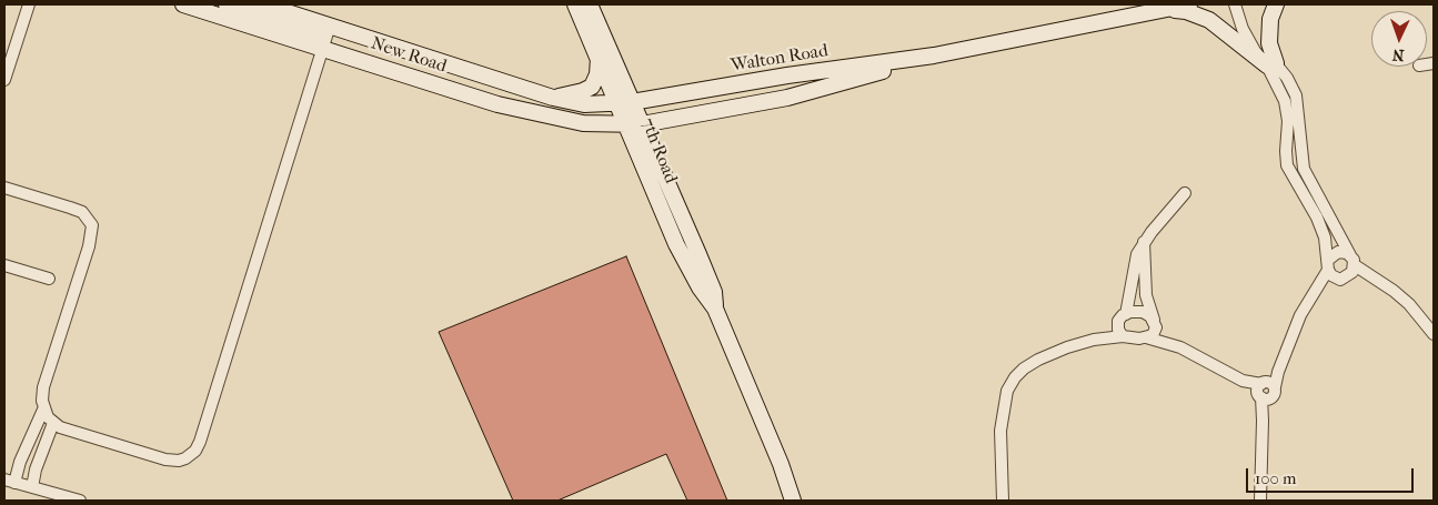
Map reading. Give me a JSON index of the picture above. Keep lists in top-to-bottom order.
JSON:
{
  "streets": {
    "main road": ["New Road", "Walton Road", "7th Road"]
  },
  "crossings": [
    ["New Road", "Walton Road"],
    ["New Road", "7th Road"],
    ["Walton Road", "7th Road"]
  ],
  "scale_bar": "100 m",
  "north": "bottom"
}
